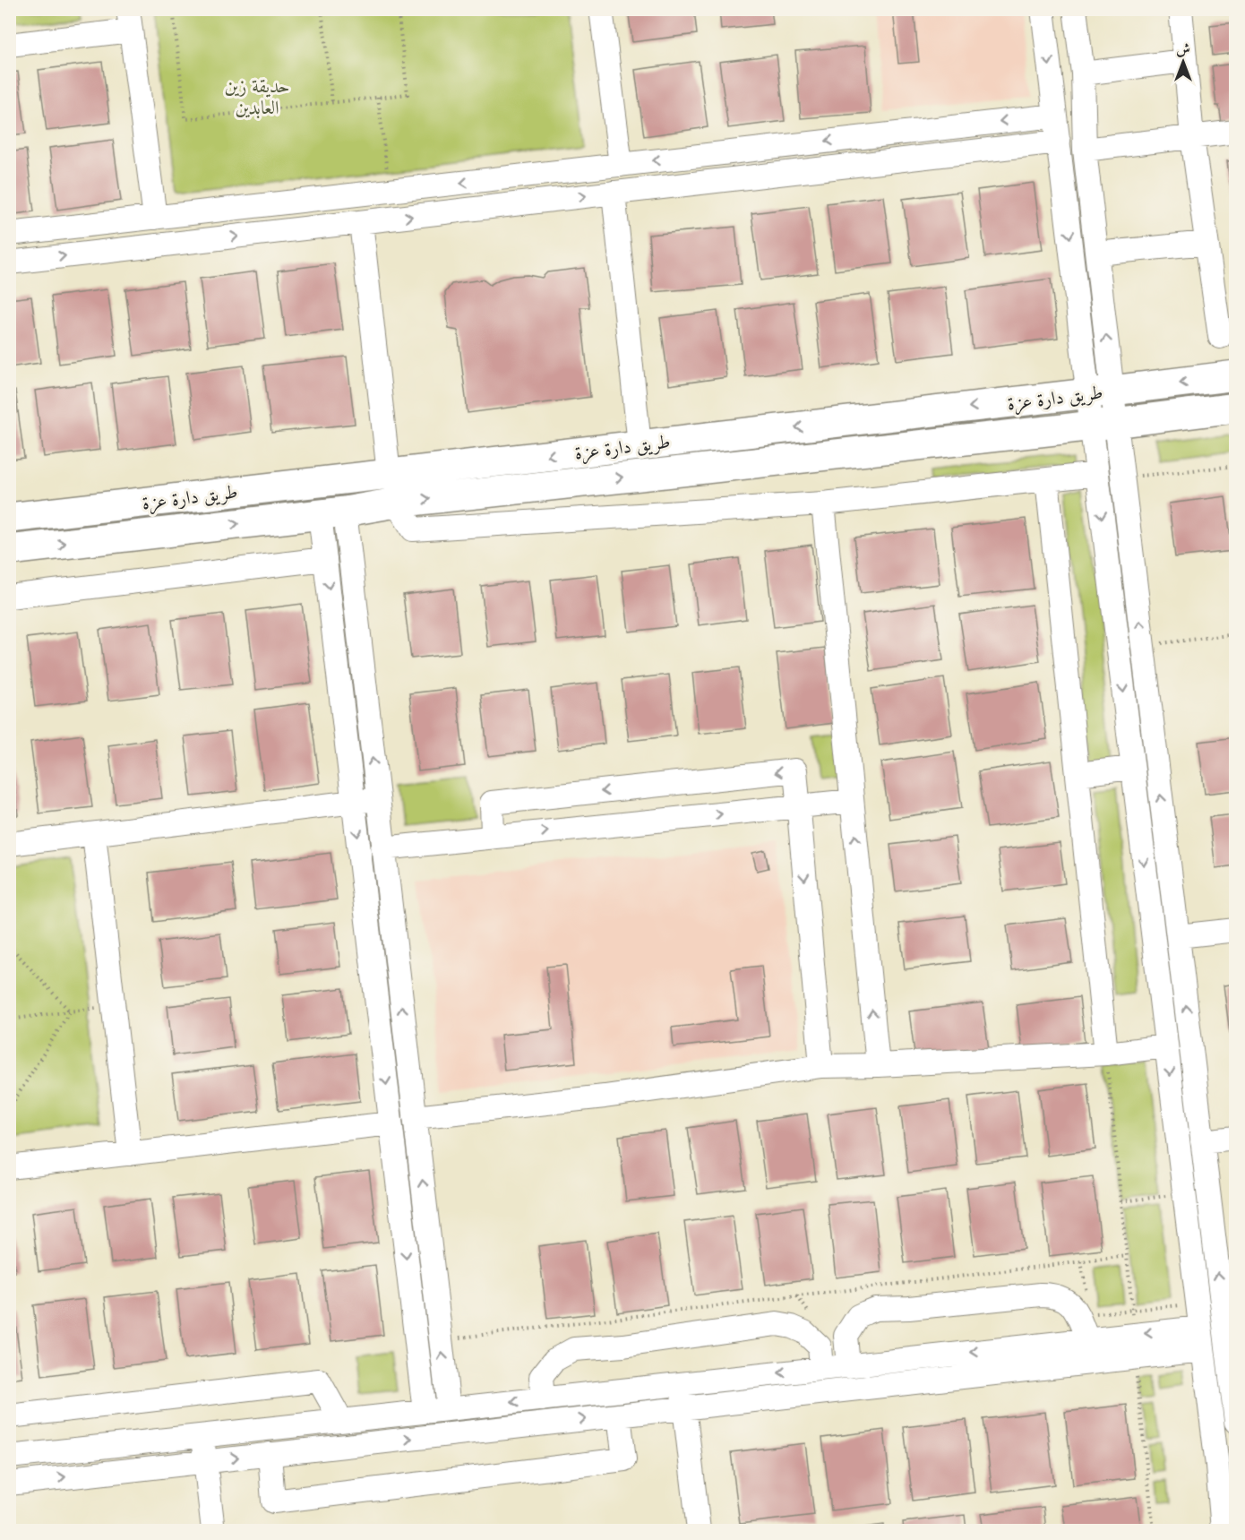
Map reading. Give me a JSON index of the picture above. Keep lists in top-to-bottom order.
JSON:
{
  "streets": {
    "main road": ["طريق دارة عزة"]
  },
  "parks": ["حديقة زين العابدين"],
  "north": "top"
}
